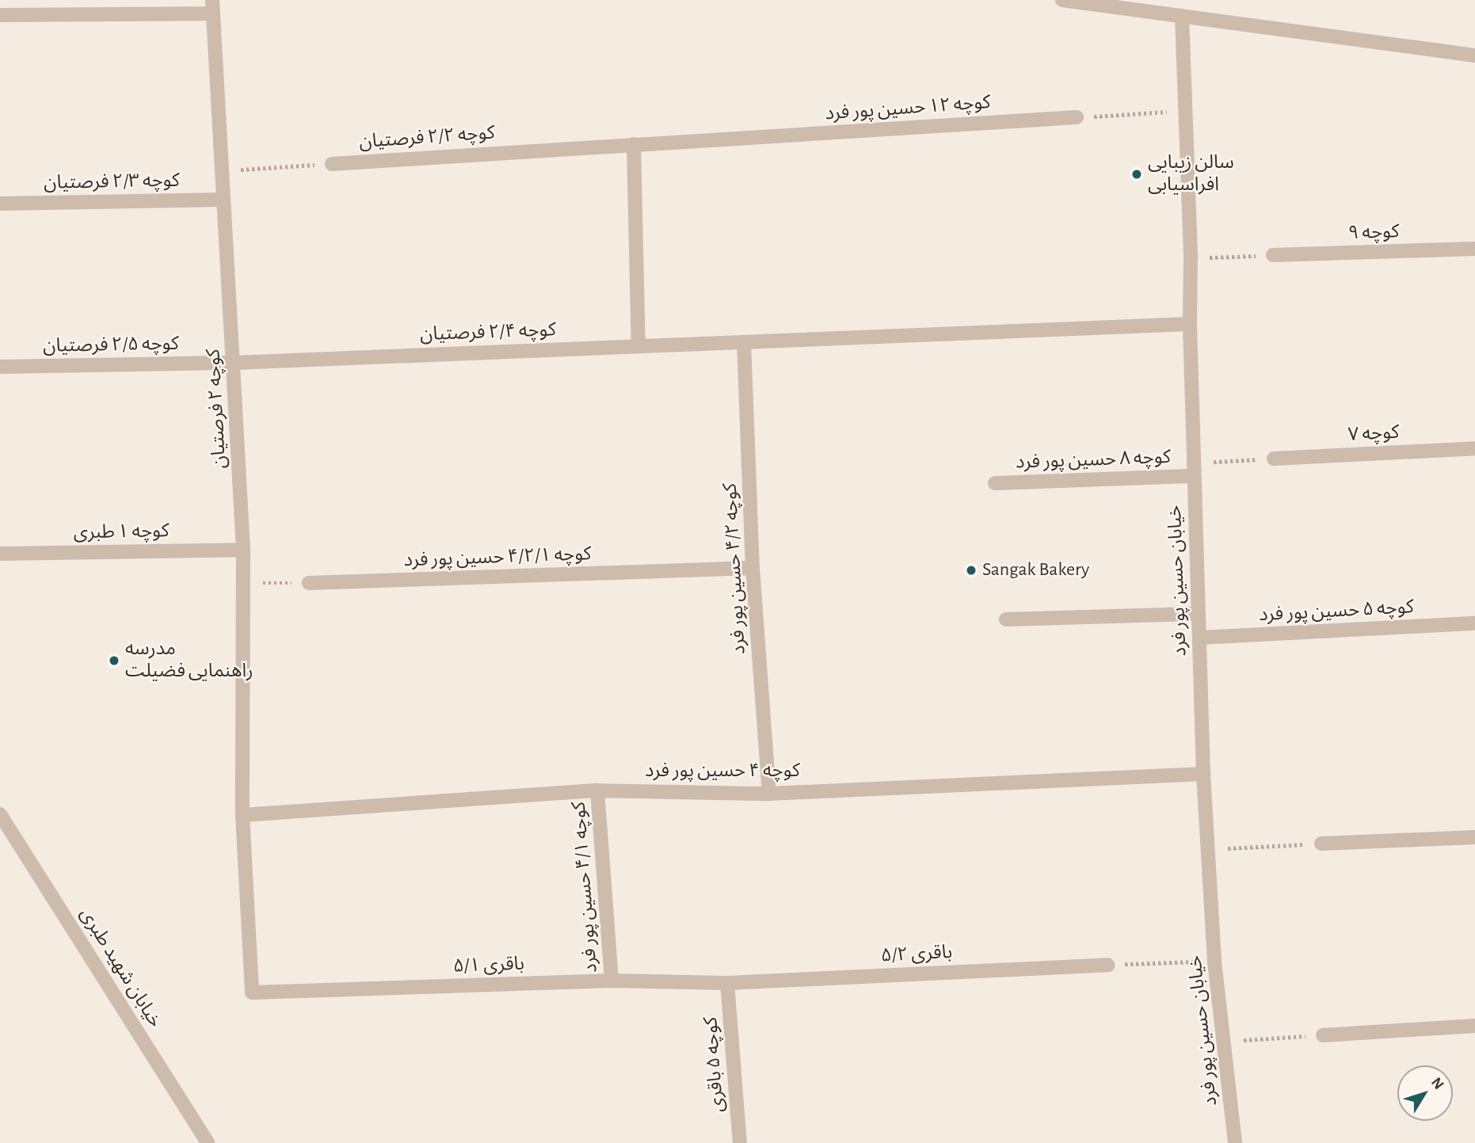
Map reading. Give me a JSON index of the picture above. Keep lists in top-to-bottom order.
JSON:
{
  "streets": {
    "street": [
      "کوچه ۱۲ حسین پور فرد",
      "کوچه ۲/۲ فرصتیان",
      "کوچه ۲/۳ فرصتیان",
      "کوچه ۹",
      "کوچه ۲/۴ فرصتیان",
      "کوچه ۲/۵ فرصتیان",
      "کوچه ۲ فرصتیان",
      "کوچه ۷",
      "کوچه ۸ حسین پور فرد",
      "کوچه ۱ طبری",
      "کوچه ۴/۲/۱ حسین پور فرد",
      "کوچه ۴/۲ حسین پور فرد",
      "خیابان حسین پور فرد",
      "کوچه ۵ حسین پور فرد",
      "کوچه ۴ حسین پور فرد",
      "کوچه ۴/۱ حسین پور فرد",
      "باقری ۵/۲",
      "باقری ۵/۱",
      "خیابان شهید طبری",
      "کوچه ۵ باقری"
    ]
  },
  "crossings": [
    ["کوچه ۱۲ حسین پور فرد", "کوچه ۲/۲ فرصتیان"],
    ["کوچه ۲/۳ فرصتیان", "کوچه ۲ فرصتیان"],
    ["کوچه ۲/۴ فرصتیان", "کوچه ۲/۵ فرصتیان"],
    ["کوچه ۲/۴ فرصتیان", "کوچه ۲ فرصتیان"],
    ["کوچه ۲/۴ فرصتیان", "کوچه ۴/۲ حسین پور فرد"],
    ["کوچه ۲/۴ فرصتیان", "خیابان حسین پور فرد"],
    ["کوچه ۲/۵ فرصتیان", "کوچه ۲ فرصتیان"],
    ["کوچه ۲ فرصتیان", "کوچه ۱ طبری"],
    ["کوچه ۲ فرصتیان", "کوچه ۴ حسین پور فرد"],
    ["کوچه ۲ فرصتیان", "باقری ۵/۱"],
    ["کوچه ۸ حسین پور فرد", "خیابان حسین پور فرد"],
    ["کوچه ۴/۲/۱ حسین پور فرد", "کوچه ۴/۲ حسین پور فرد"],
    ["کوچه ۴/۲ حسین پور فرد", "کوچه ۴ حسین پور فرد"],
    ["خیابان حسین پور فرد", "کوچه ۵ حسین پور فرد"],
    ["خیابان حسین پور فرد", "کوچه ۴ حسین پور فرد"],
    ["کوچه ۴ حسین پور فرد", "کوچه ۴/۱ حسین پور فرد"],
    ["کوچه ۴/۱ حسین پور فرد", "باقری ۵/۱"],
    ["باقری ۵/۲", "باقری ۵/۱"],
    ["باقری ۵/۲", "کوچه ۵ باقری"],
    ["باقری ۵/۱", "کوچه ۵ باقری"]
  ],
  "places": ["سالن زیبایی افراسیابی", "Sangak Bakery", "مدرسه راهنمایی فضیلت"],
  "north": "top right"
}
